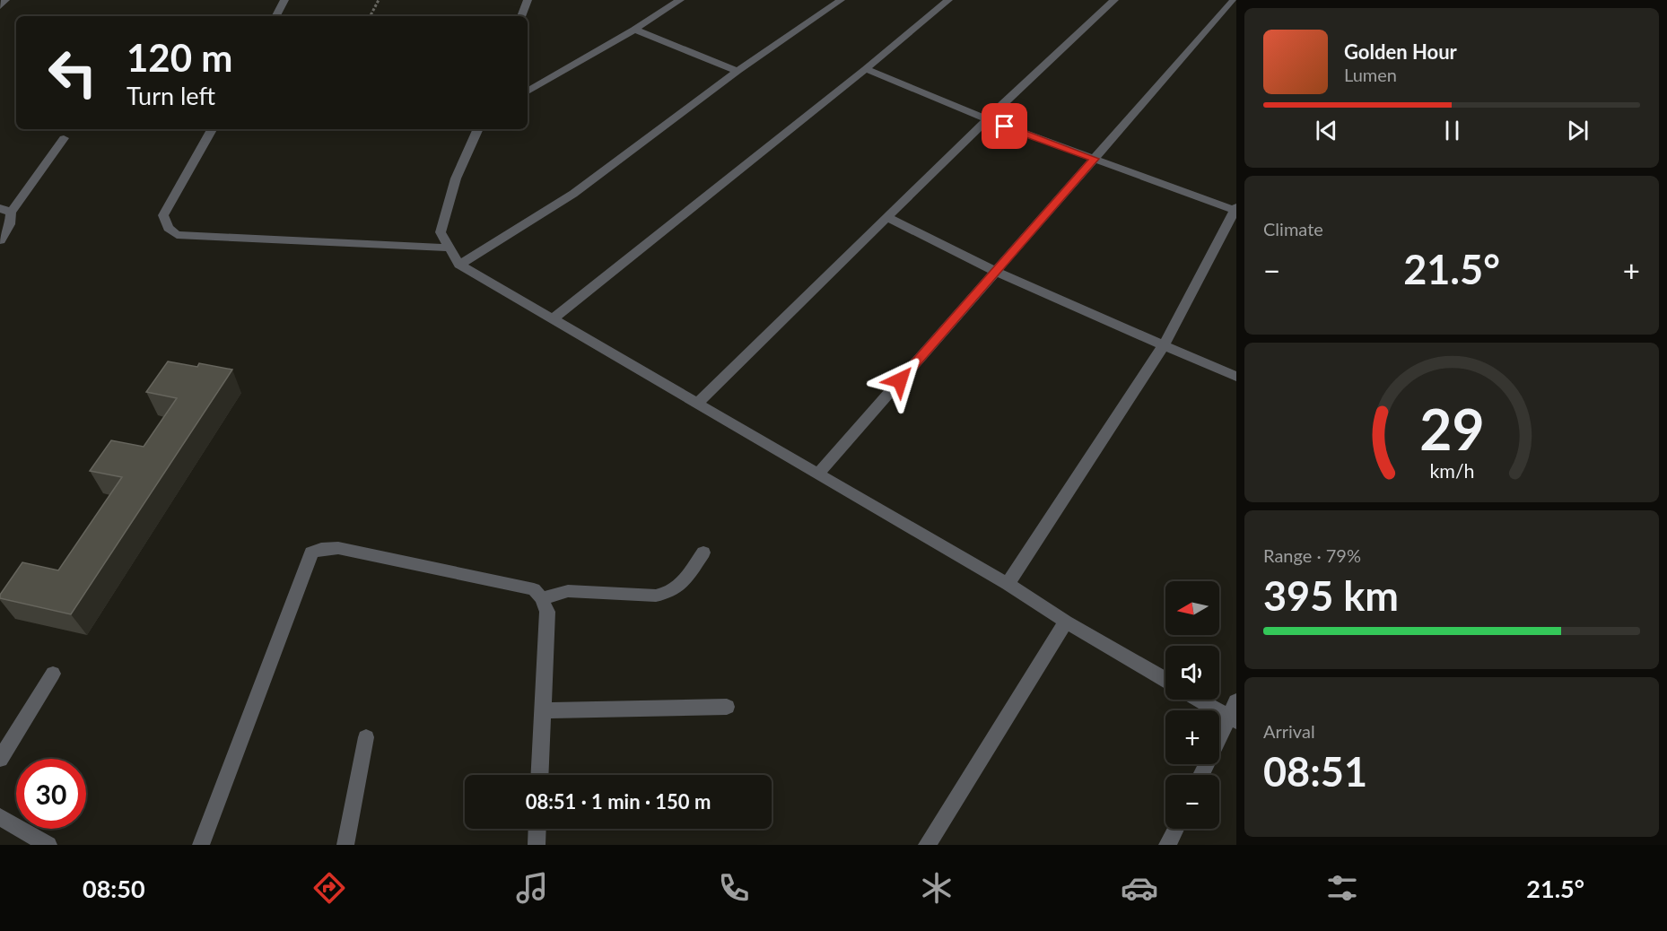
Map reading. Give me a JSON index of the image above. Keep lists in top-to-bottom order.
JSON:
{
  "north": "left",
  "page": {
    "turn": ["120 m", "Turn left"],
    "song": ["Golden Hour", "Lumen"],
    "tile": [
      "Climate",
      ["Range · 79%", "395 km"],
      ["Arrival", "08:51"]
    ],
    "heat": ["−", "21.5°", "+"],
    "map_buttons": ["+", "−"],
    "limit": "30",
    "trip": "08:51 · 1 min · 150 m",
    "tabs": ["08:50", "21.5°"],
    "gauge": ["29", "km/h"]
  }
}
